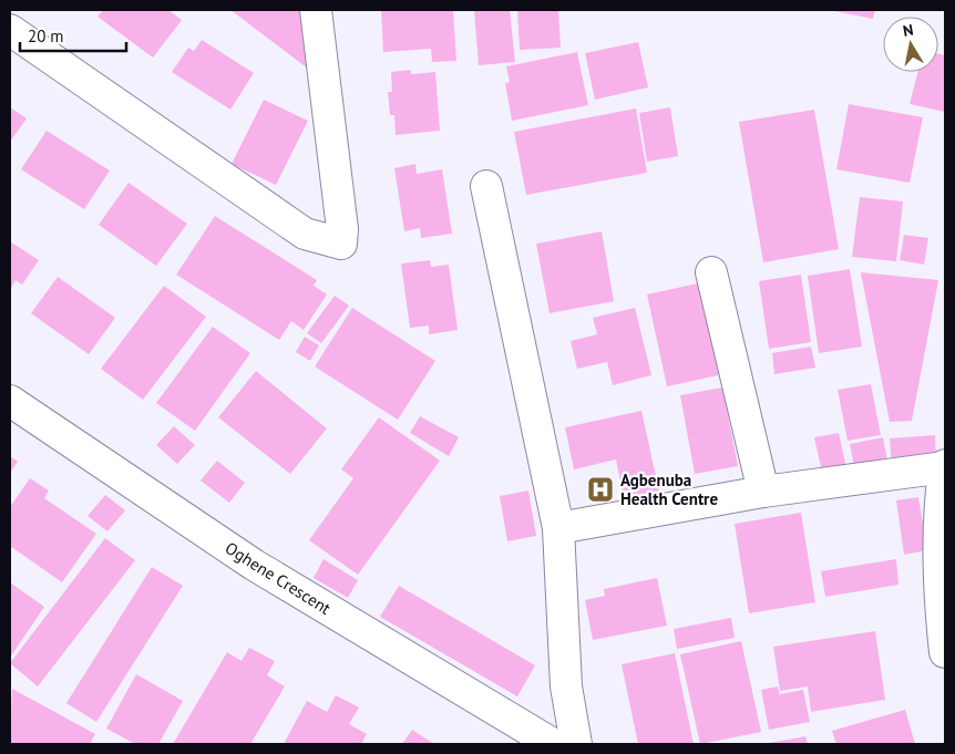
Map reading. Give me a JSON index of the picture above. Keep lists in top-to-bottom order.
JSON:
{
  "streets": {
    "street": ["Oghene Crescent"]
  },
  "places": {
    "hospital": ["Agbenuba Health Centre"]
  },
  "scale_bar": "20 m",
  "north": "top"
}
